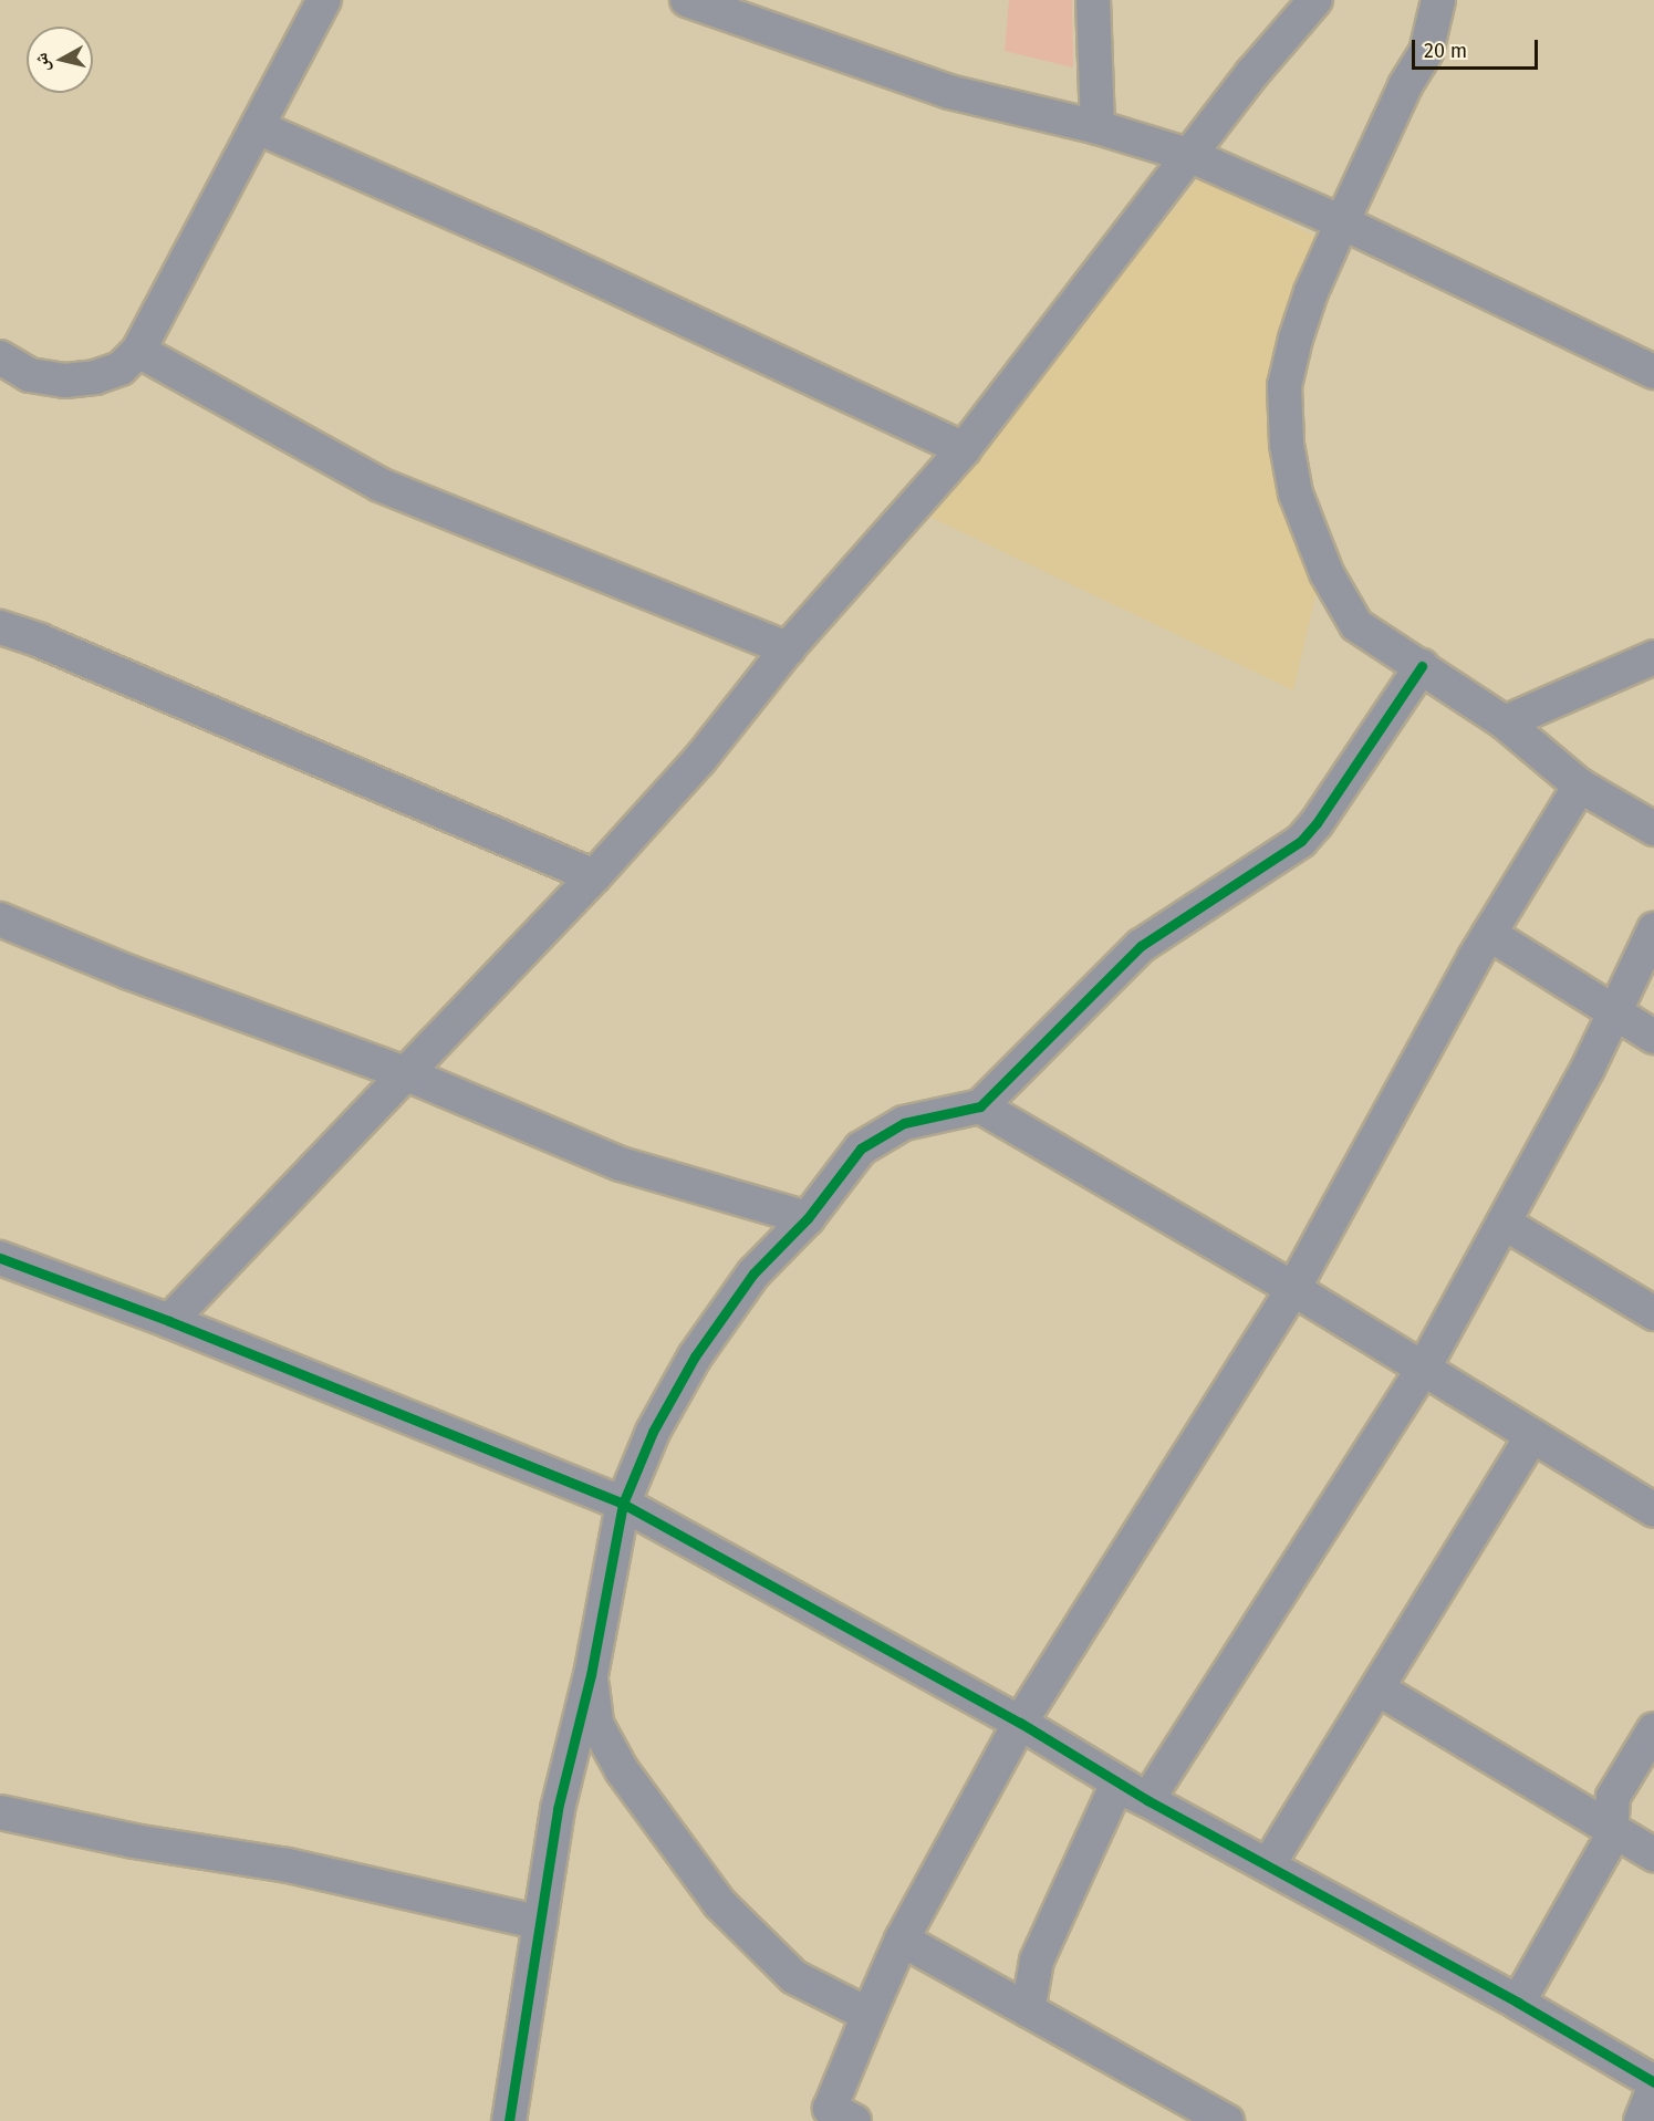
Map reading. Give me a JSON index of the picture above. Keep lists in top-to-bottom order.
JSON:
{
  "scale_bar": "20 m",
  "north": "left"
}
